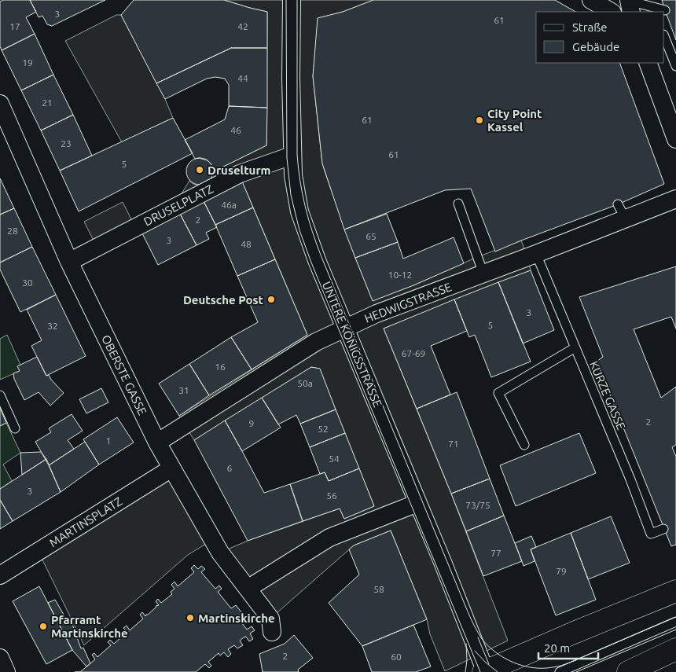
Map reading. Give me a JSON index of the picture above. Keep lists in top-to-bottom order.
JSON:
{
  "streets": {
    "street": [
      "DRUSELPLATZ",
      "HEDWIGSTRASSE",
      "UNTERE KÖNIGSSTRASSE",
      "OBERSTE GASSE",
      "MARTINSPLATZ"
    ],
    "lane": ["KURZE GASSE"]
  },
  "crossings": [
    ["DRUSELPLATZ", "UNTERE KÖNIGSSTRASSE"],
    ["DRUSELPLATZ", "OBERSTE GASSE"],
    ["HEDWIGSTRASSE", "UNTERE KÖNIGSSTRASSE"],
    ["HEDWIGSTRASSE", "OBERSTE GASSE"],
    ["HEDWIGSTRASSE", "KURZE GASSE"],
    ["OBERSTE GASSE", "MARTINSPLATZ"]
  ],
  "places": [
    "City Point Kassel",
    "Druselturm",
    "Deutsche Post",
    "Martinskirche",
    "Pfarramt Martinskirche"
  ],
  "house_numbers": [
    "3",
    "61",
    "17",
    "42",
    "19",
    "44",
    "21",
    "61",
    "46",
    "23",
    "61",
    "5",
    "46a",
    "2",
    "28",
    "65",
    "3",
    "48",
    "10-12",
    "30",
    "3",
    "5",
    "32",
    "67-69",
    "16",
    "50a",
    "31",
    "2",
    "9",
    "52",
    "1",
    "71",
    "54",
    "6",
    "3",
    "56",
    "73/75",
    "77",
    "79",
    "58",
    "2",
    "60"
  ],
  "legend": ["Straße", "Gebäude"],
  "scale_bar": "20 m"
}
